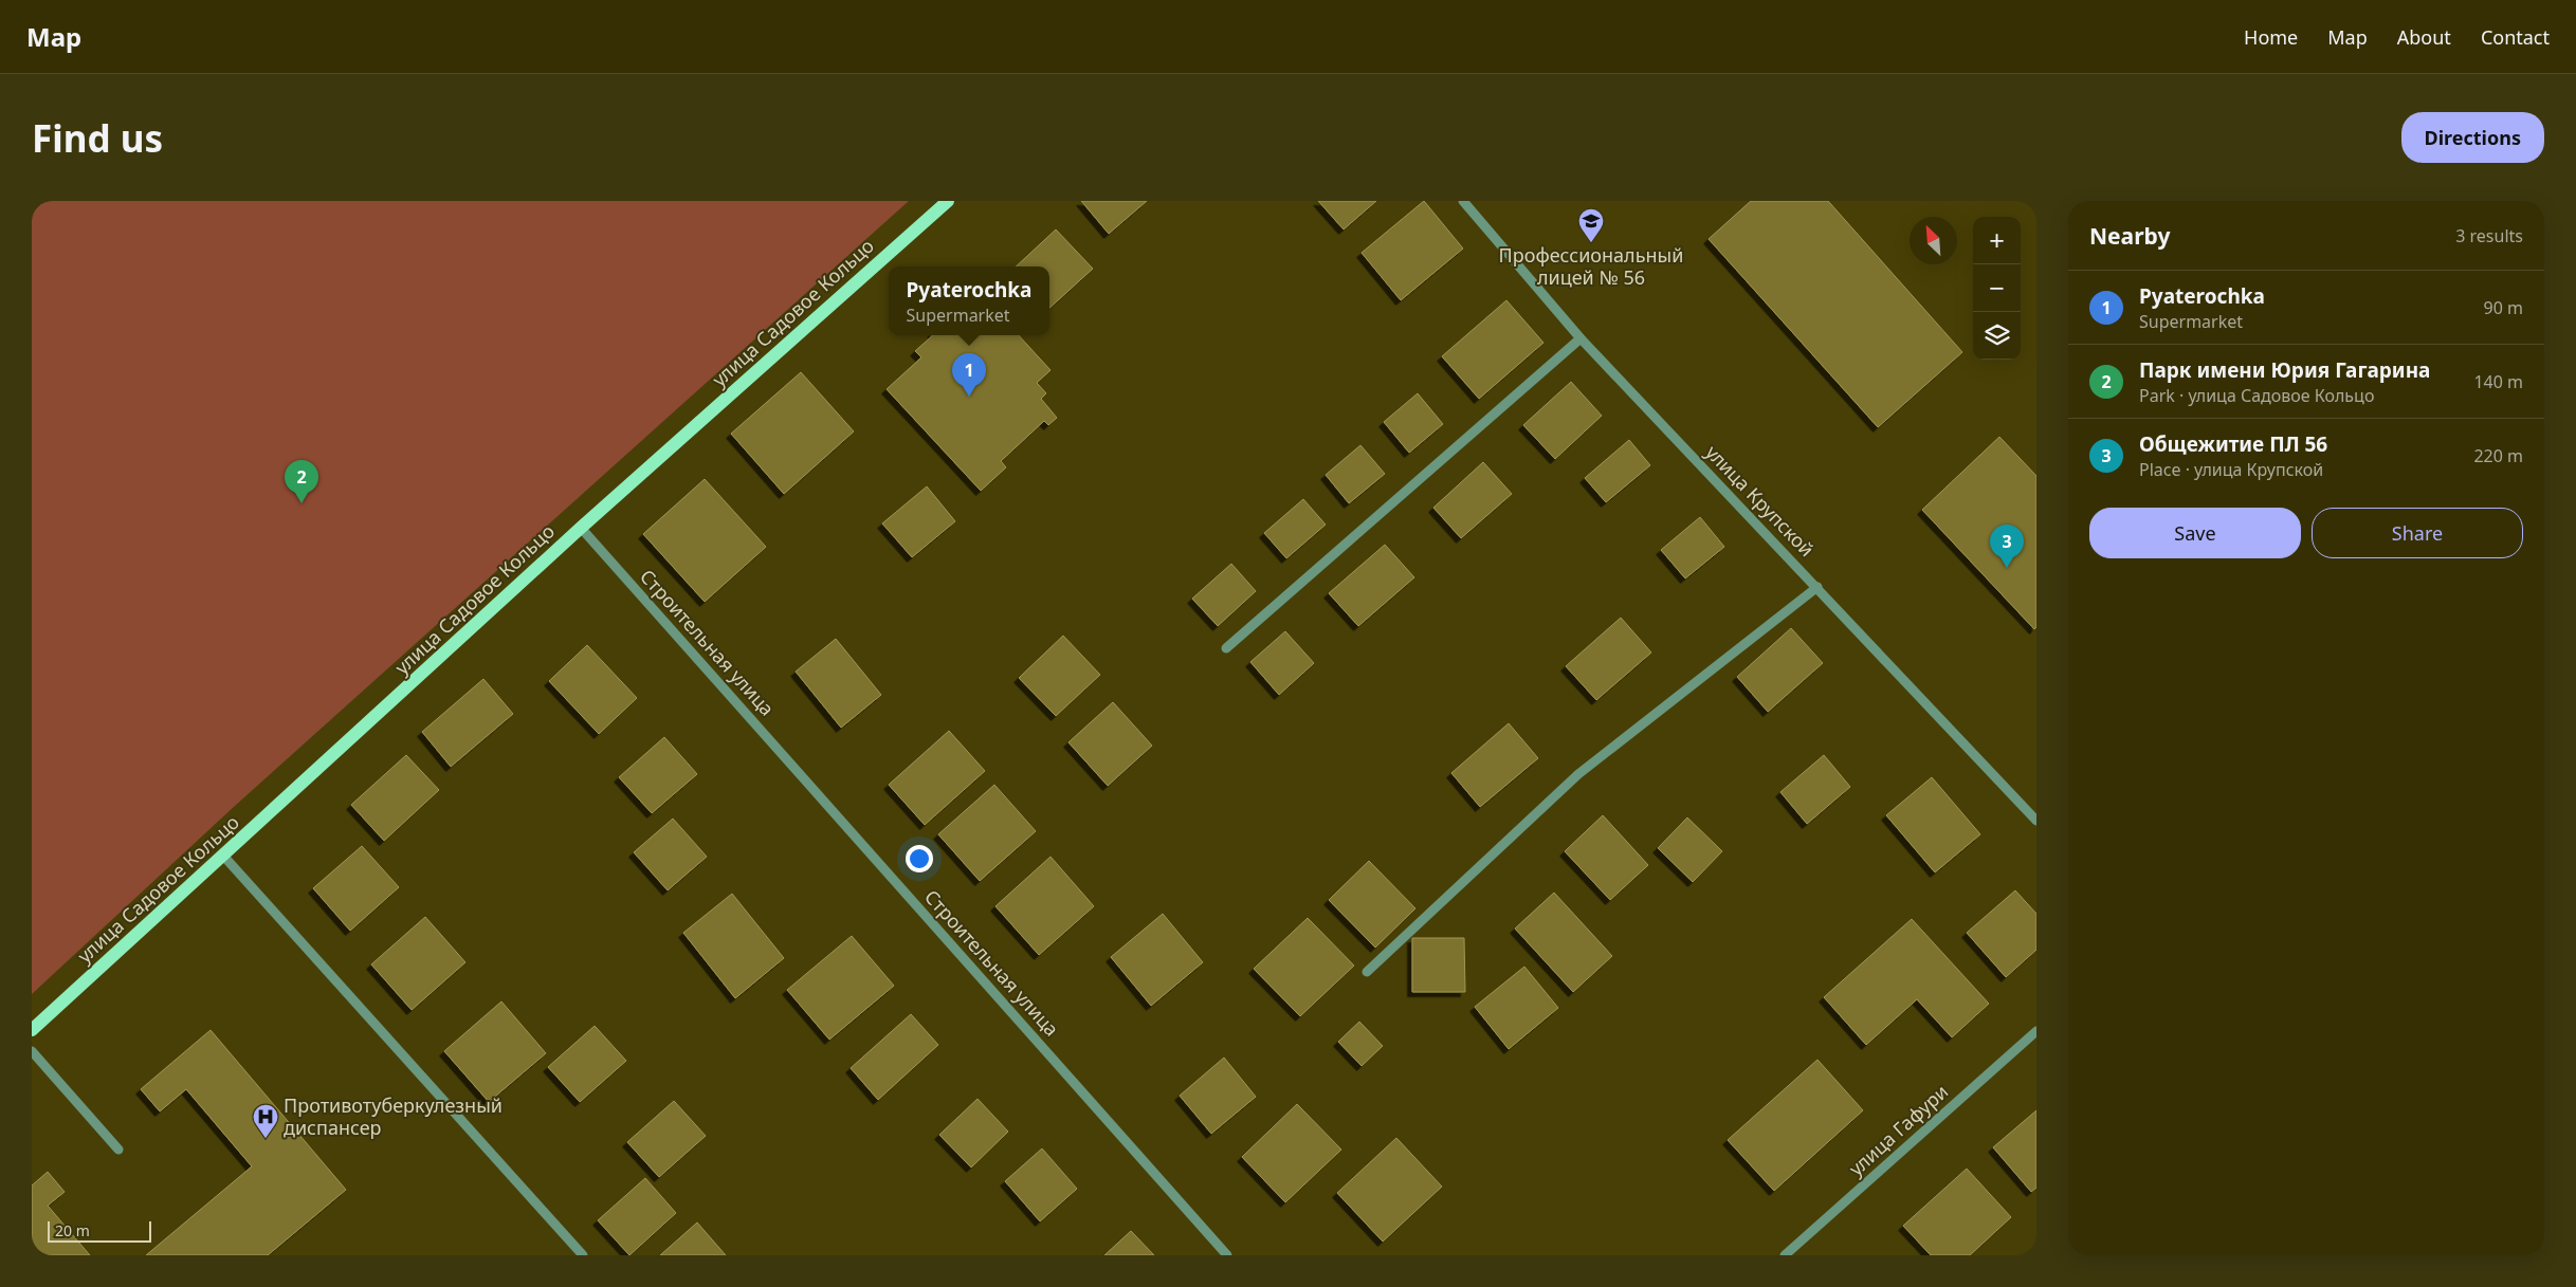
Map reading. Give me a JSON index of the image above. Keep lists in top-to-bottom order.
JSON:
{
  "streets": {
    "main road": ["улица Садовое Кольцо"],
    "street": ["улица Крупской", "Строительная улица", "улица Гафури"]
  },
  "crossings": [
    ["улица Садовое Кольцо", "Строительная улица"]
  ],
  "places": {
    "school or university": ["Профессиональный лицей № 56"],
    "hospital": ["Противотуберкулезный диспансер"]
  },
  "scale_bar": "20 m",
  "north": "top left",
  "page": {
    "header": "Map",
    "nav": [
      "Home",
      "Map",
      "About",
      "Contact"
    ],
    "buttons": [
      "Directions",
      ["Save", "Share"]
    ],
    "title": "Find us",
    "heading": ["Nearby", "3 results"],
    "map_buttons": ["+", "−"],
    "popup": ["Pyaterochka", "Supermarket"],
    "list": [
      {
        "mark": "1",
        "name": "Pyaterochka",
        "note": "Supermarket",
        "value": "90 m"
      },
      {
        "mark": "2",
        "name": "Парк имени Юрия Гагарина",
        "note": "Park · улица Садовое Кольцо",
        "value": "140 m"
      },
      {
        "mark": "3",
        "name": "Общежитие ПЛ 56",
        "note": "Place · улица Крупской",
        "value": "220 m"
      }
    ],
    "pins": ["1", "2", "3"],
    "scale": "20 m"
  }
}
